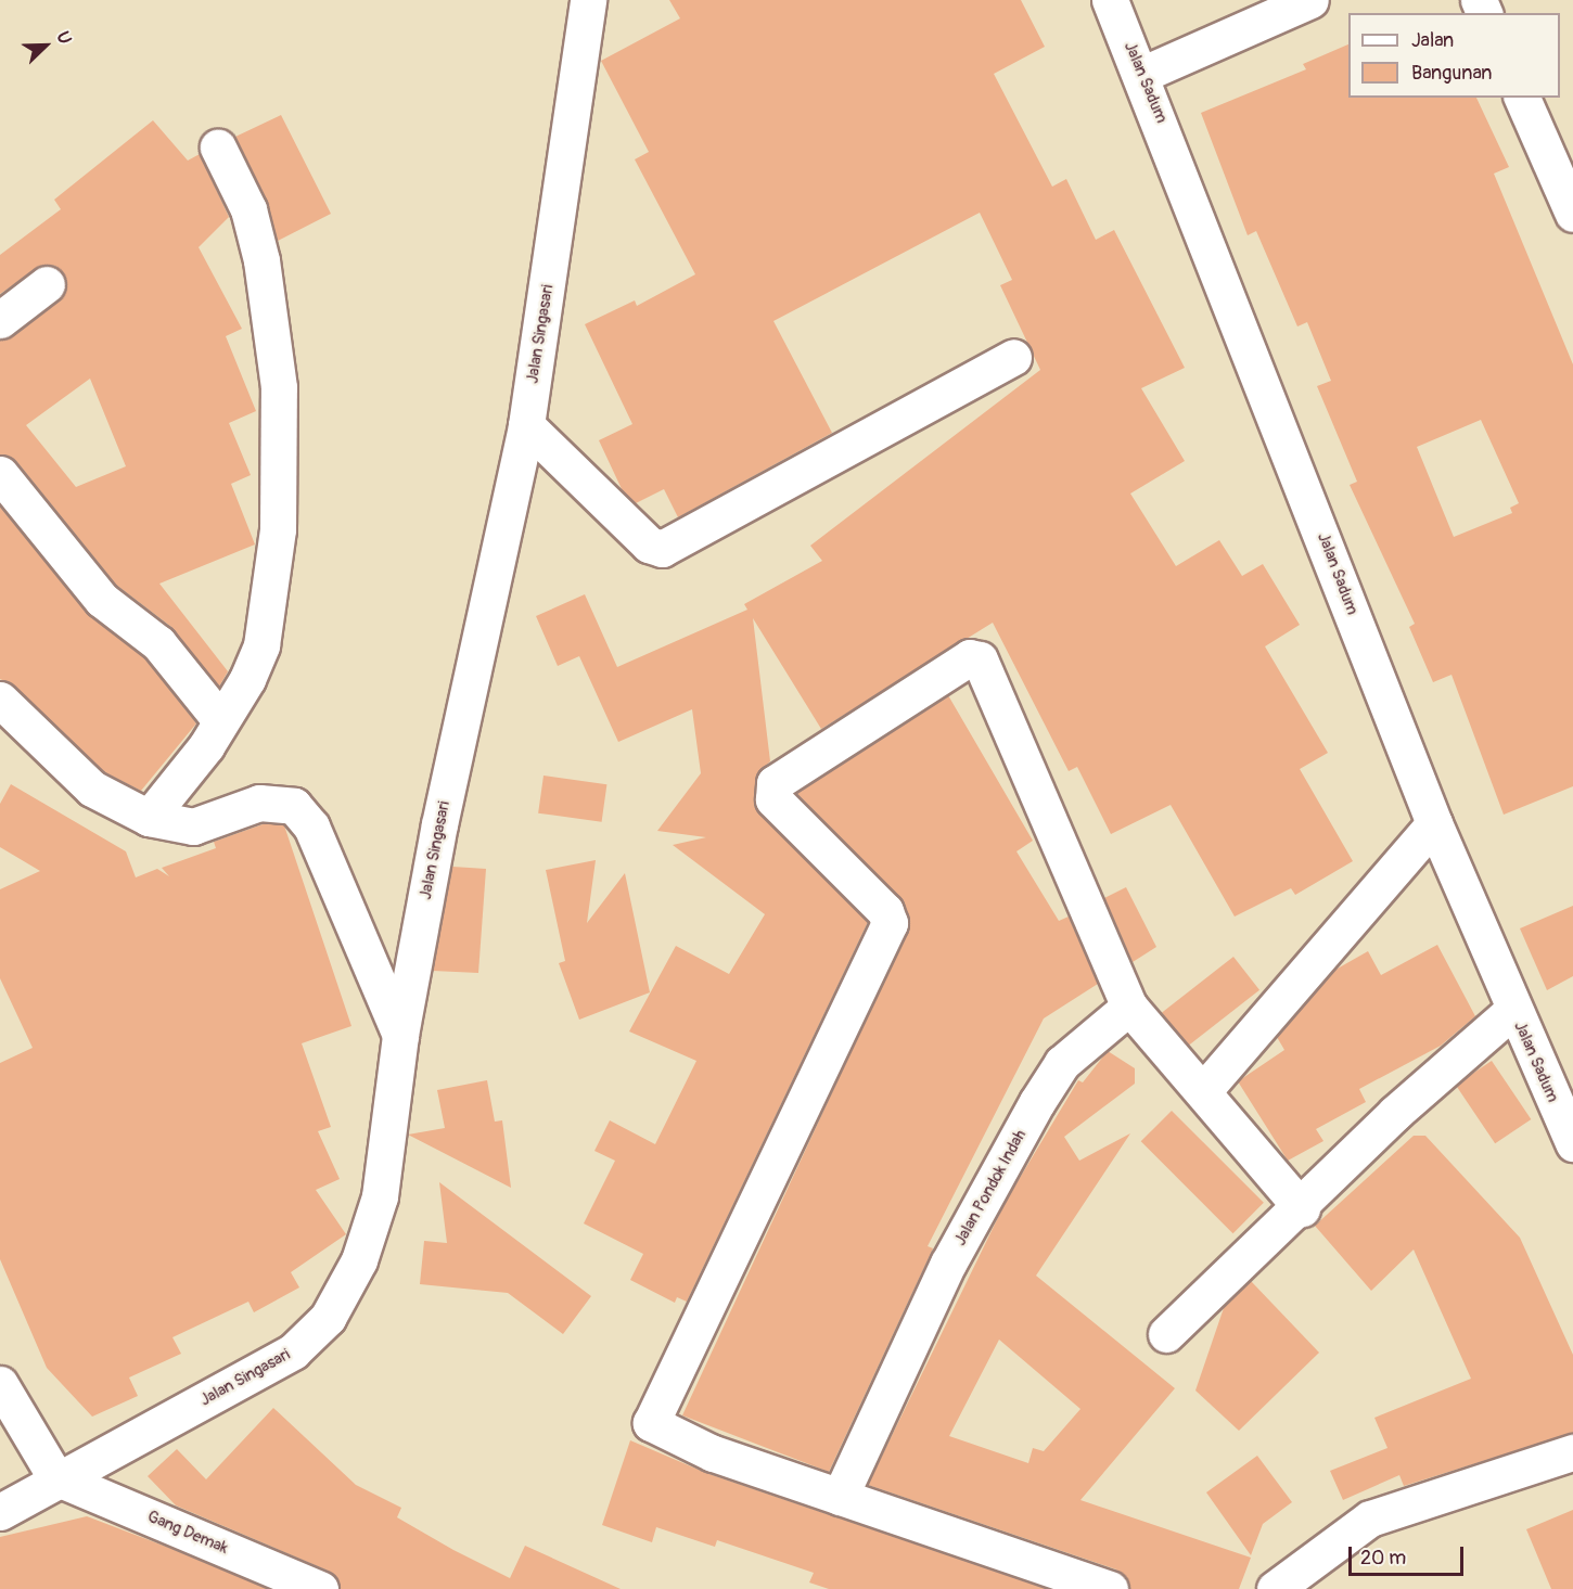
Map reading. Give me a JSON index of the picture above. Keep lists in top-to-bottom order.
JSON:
{
  "streets": {
    "street": [
      "Jalan Sadum",
      "Jalan Singasari",
      "Jalan Pondok Indah",
      "Gang Demak"
    ]
  },
  "crossings": [
    ["Jalan Singasari", "Gang Demak"]
  ],
  "legend": ["Jalan", "Bangunan"],
  "scale_bar": "20 m",
  "north": "top right"
}
